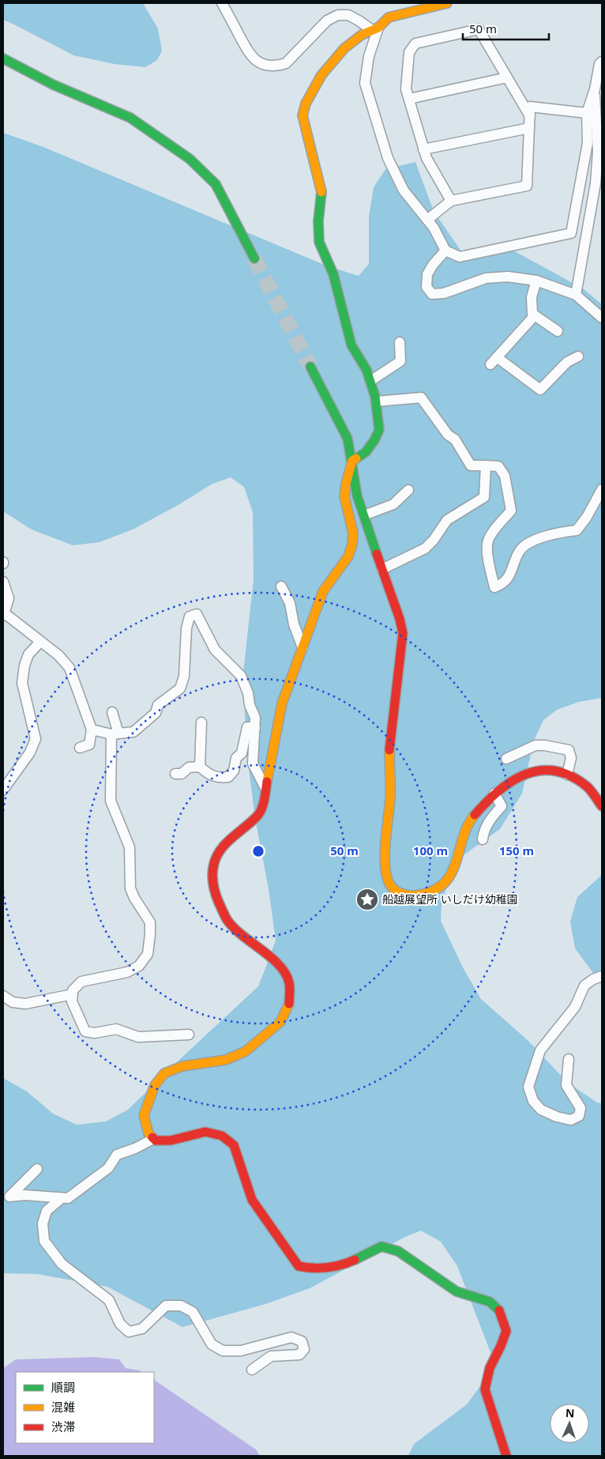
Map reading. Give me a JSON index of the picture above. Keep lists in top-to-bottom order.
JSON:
{
  "places": {
    "place": ["船越展望所 いしだけ幼稚園"]
  },
  "legend": ["順調", "混雑", "渋滞"],
  "scale_bar": "50 m",
  "north": "top",
  "rings": ["50 m", "100 m", "150 m"]
}
